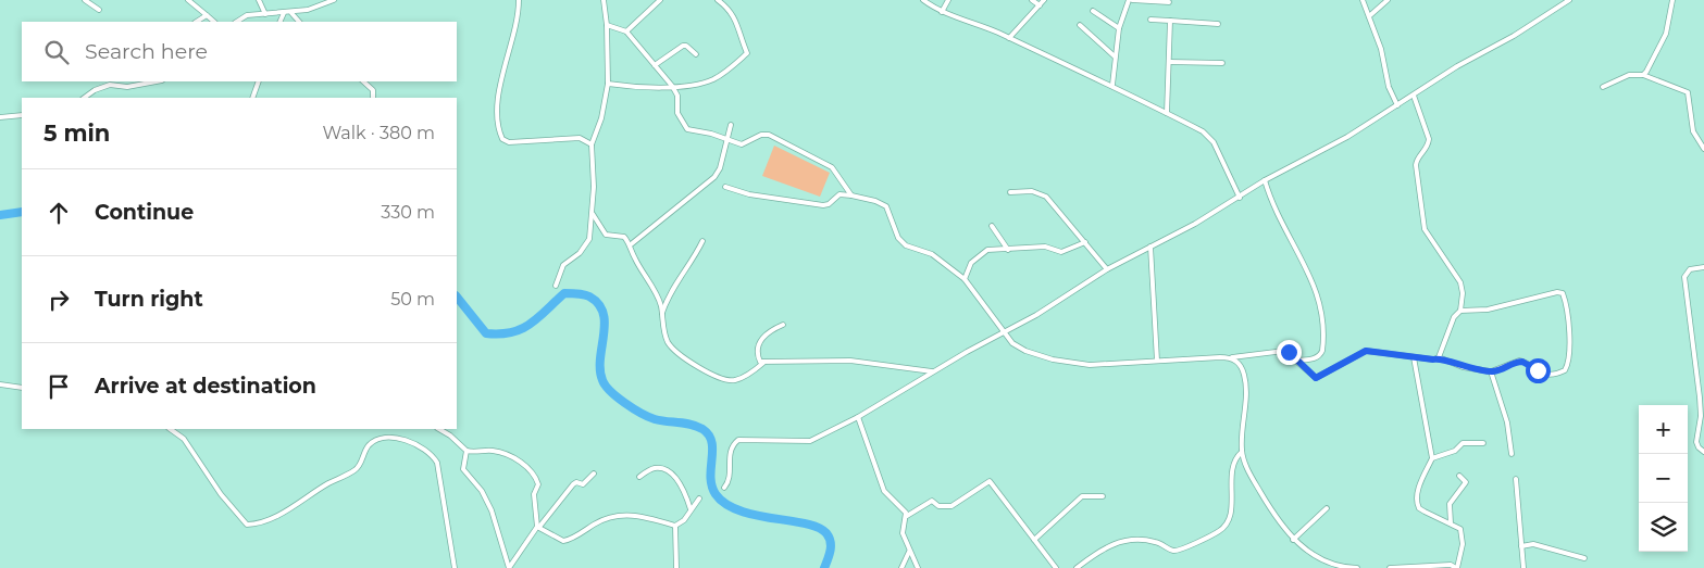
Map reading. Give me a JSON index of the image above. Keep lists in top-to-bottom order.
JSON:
{
  "page": {
    "search": "Search here",
    "heading": ["5 min", "Walk · 380 m"],
    "list": [
      ["Continue", "330 m"],
      ["Turn right", "50 m"],
      "Arrive at destination"
    ],
    "map_buttons": ["+", "−"]
  }
}
